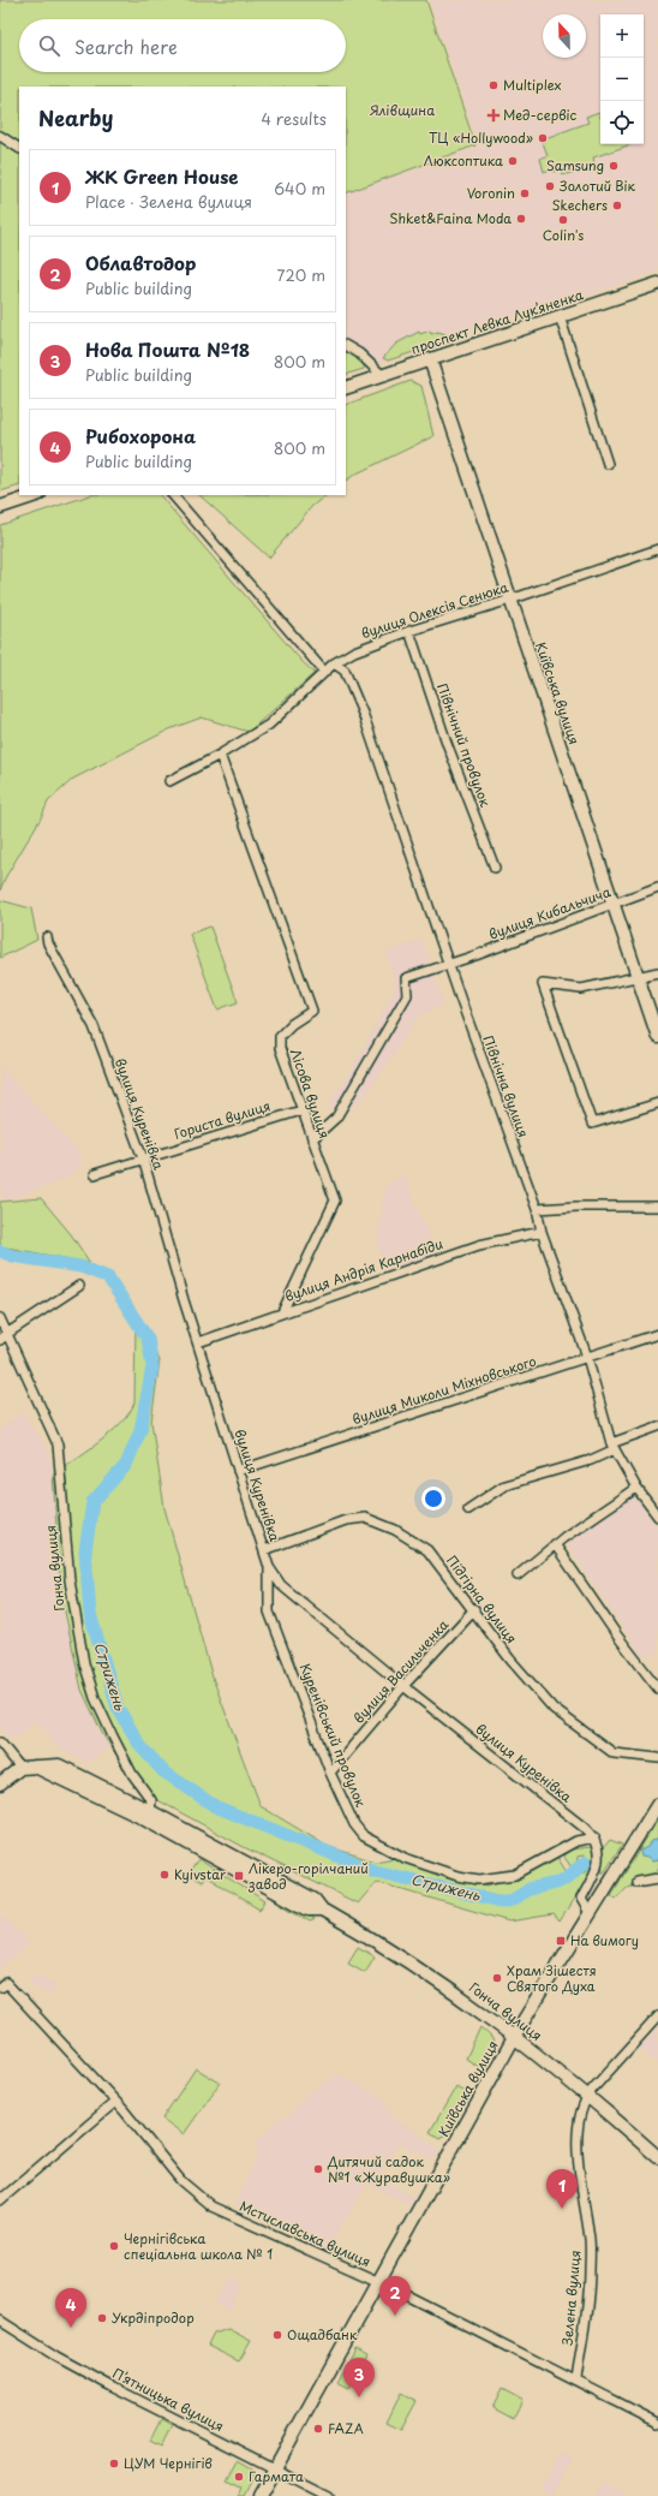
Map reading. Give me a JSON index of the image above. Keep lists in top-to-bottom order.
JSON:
{
  "streets": {
    "main road": ["проспект Левка Лукʼяненка", "Київська вулиця", "Гонча вулиця"],
    "street": [
      "вулиця Олексія Сенюка",
      "Північний провулок",
      "вулиця Кибальчича",
      "Північна вулиця",
      "Лісова вулиця",
      "вулиця Куренівка",
      "Гориста вулиця",
      "вулиця Андрія Карнабіди",
      "вулиця Миколи Міхновського",
      "Підгірна вулиця",
      "вулиця Васильченка",
      "Куренівський провулок",
      "Мстиславська вулиця",
      "Зелена вулиця",
      "Пʼятницька вулиця"
    ]
  },
  "crossings": [
    ["проспект Левка Лукʼяненка", "Київська вулиця"],
    ["вулиця Олексія Сенюка", "Київська вулиця"],
    ["вулиця Олексія Сенюка", "Північний провулок"],
    ["вулиця Олексія Сенюка", "Північна вулиця"],
    ["вулиця Олексія Сенюка", "Лісова вулиця"],
    ["Київська вулиця", "вулиця Кибальчича"],
    ["Київська вулиця", "Гонча вулиця"],
    ["Київська вулиця", "Мстиславська вулиця"],
    ["Київська вулиця", "Пʼятницька вулиця"],
    ["вулиця Кибальчича", "Північна вулиця"],
    ["вулиця Кибальчича", "Лісова вулиця"],
    ["Північна вулиця", "вулиця Андрія Карнабіди"],
    ["Північна вулиця", "вулиця Миколи Міхновського"],
    ["Лісова вулиця", "Гориста вулиця"],
    ["Лісова вулиця", "вулиця Андрія Карнабіди"],
    ["вулиця Куренівка", "Гориста вулиця"],
    ["вулиця Куренівка", "вулиця Андрія Карнабіди"],
    ["вулиця Куренівка", "вулиця Миколи Міхновського"],
    ["вулиця Куренівка", "Підгірна вулиця"],
    ["вулиця Куренівка", "вулиця Васильченка"],
    ["вулиця Куренівка", "Куренівський провулок"],
    ["Гонча вулиця", "Зелена вулиця"],
    ["Підгірна вулиця", "вулиця Васильченка"],
    ["вулиця Васильченка", "Куренівський провулок"],
    ["Мстиславська вулиця", "Зелена вулиця"]
  ],
  "water": ["Стрижень"],
  "parks": ["Ялівщина"],
  "places": {
    "other": [
      "Multiplex",
      "ТЦ «Hollywood»",
      "Люксоптика",
      "Samsung",
      "Золотий Вік",
      "Voronin",
      "Skechers",
      "Shket&Faina Moda",
      "Colin's",
      "Kyivstar",
      "Храм Зішестя Святого Духа",
      "Дитячий садок №1 «Журавушка»",
      "Чернігівська спеціальна школа № 1",
      "Укрдіпродор",
      "Ощадбанк",
      "FAZA",
      "ЦУМ Чернігів",
      "Гармата"
    ],
    "health": ["Мед-сервіс"],
    "transit": ["Лікеро-горілчаний завод", "На вимогу"]
  },
  "north": "top",
  "page": {
    "map_buttons": ["+", "−"],
    "search": "Search here",
    "heading": ["Nearby", "4 results"],
    "list": [
      {
        "mark": "1",
        "name": "ЖК Green House",
        "note": "Place · Зелена вулиця",
        "value": "640 m"
      },
      {
        "mark": "2",
        "name": "Облавтодор",
        "note": "Public building",
        "value": "720 m"
      },
      {
        "mark": "3",
        "name": "Нова Пошта №18",
        "note": "Public building",
        "value": "800 m"
      },
      {
        "mark": "4",
        "name": "Рибохорона",
        "note": "Public building",
        "value": "800 m"
      }
    ],
    "pins": [
      "1",
      "2",
      "4",
      "3"
    ]
  }
}
